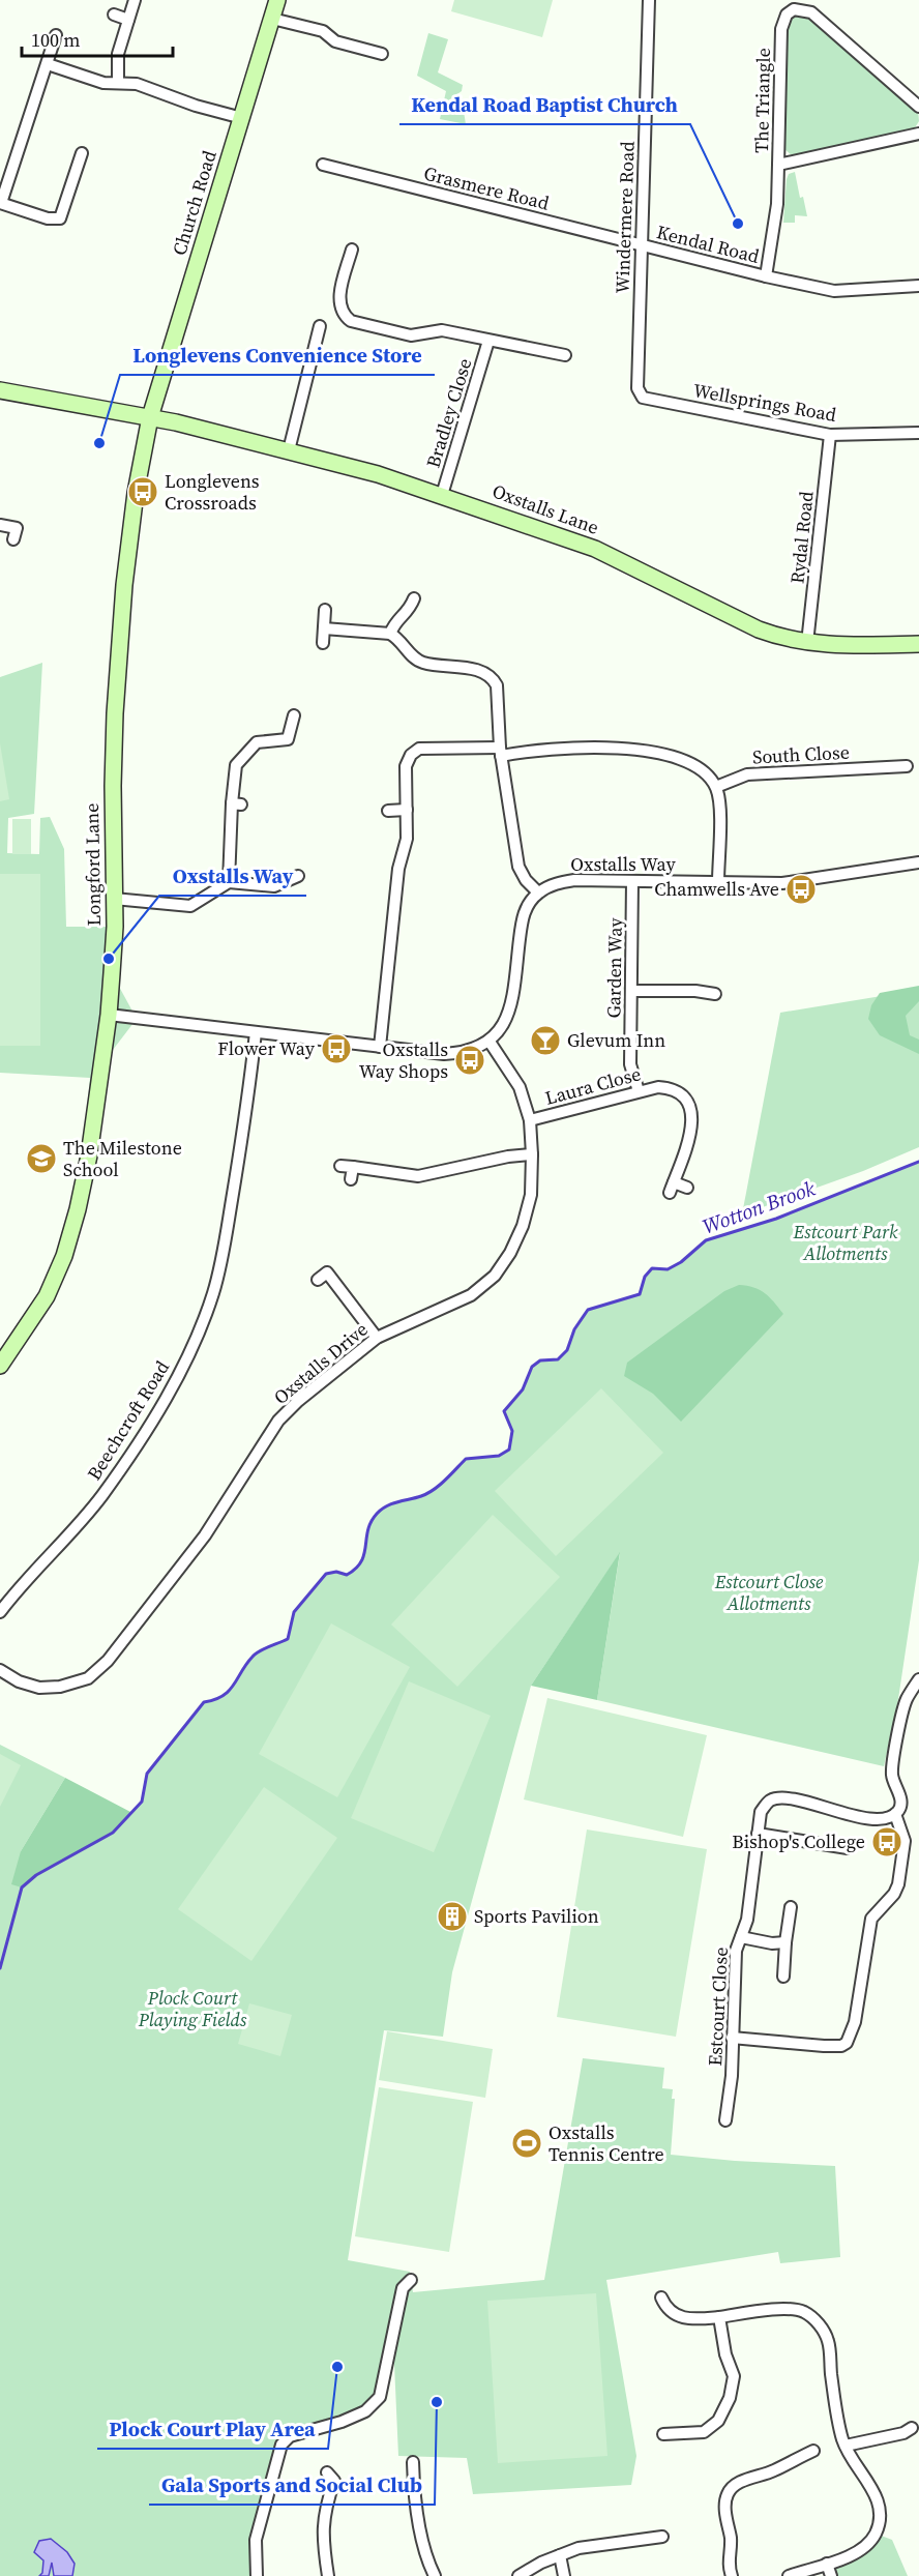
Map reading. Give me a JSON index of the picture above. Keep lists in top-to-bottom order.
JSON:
{
  "streets": {
    "street": [
      "The Triangle",
      "Grasmere Road",
      "Church Road",
      "Windermere Road",
      "Kendal Road",
      "Wellsprings Road",
      "Bradley Close",
      "Oxstalls Lane",
      "Rydal Road",
      "South Close",
      "Longford Lane",
      "Oxstalls Way",
      "Garden Way",
      "Laura Close",
      "Oxstalls Drive",
      "Beechcroft Road",
      "Estcourt Close"
    ]
  },
  "crossings": [
    ["The Triangle", "Kendal Road"],
    ["Grasmere Road", "Windermere Road"],
    ["Grasmere Road", "Kendal Road"],
    ["Church Road", "Oxstalls Lane"],
    ["Church Road", "Longford Lane"],
    ["Windermere Road", "Kendal Road"],
    ["Windermere Road", "Wellsprings Road"],
    ["Wellsprings Road", "Rydal Road"],
    ["Bradley Close", "Oxstalls Lane"],
    ["Oxstalls Lane", "Rydal Road"],
    ["Oxstalls Lane", "Longford Lane"],
    ["Oxstalls Way", "Garden Way"],
    ["Garden Way", "Laura Close"],
    ["Laura Close", "Oxstalls Drive"]
  ],
  "water": ["Wotton Brook"],
  "parks": ["Estcourt Park Allotments", "Estcourt Close Allotments", "Plock Court Playing Fields"],
  "places": {
    "other": [
      "Kendal Road Baptist Church",
      "Longlevens Convenience Store",
      "Oxstalls Way",
      "Plock Court Play Area",
      "Gala Sports and Social Club"
    ],
    "bus stop": [
      "Longlevens Crossroads",
      "Chamwells Ave",
      "Flower Way",
      "Oxstalls Way Shops",
      "Bishop's College"
    ],
    "bar": ["Glevum Inn"],
    "school or university": ["The Milestone School"],
    "building": ["Sports Pavilion"],
    "sports": ["Oxstalls Tennis Centre"]
  },
  "scale_bar": "100 m"
}
